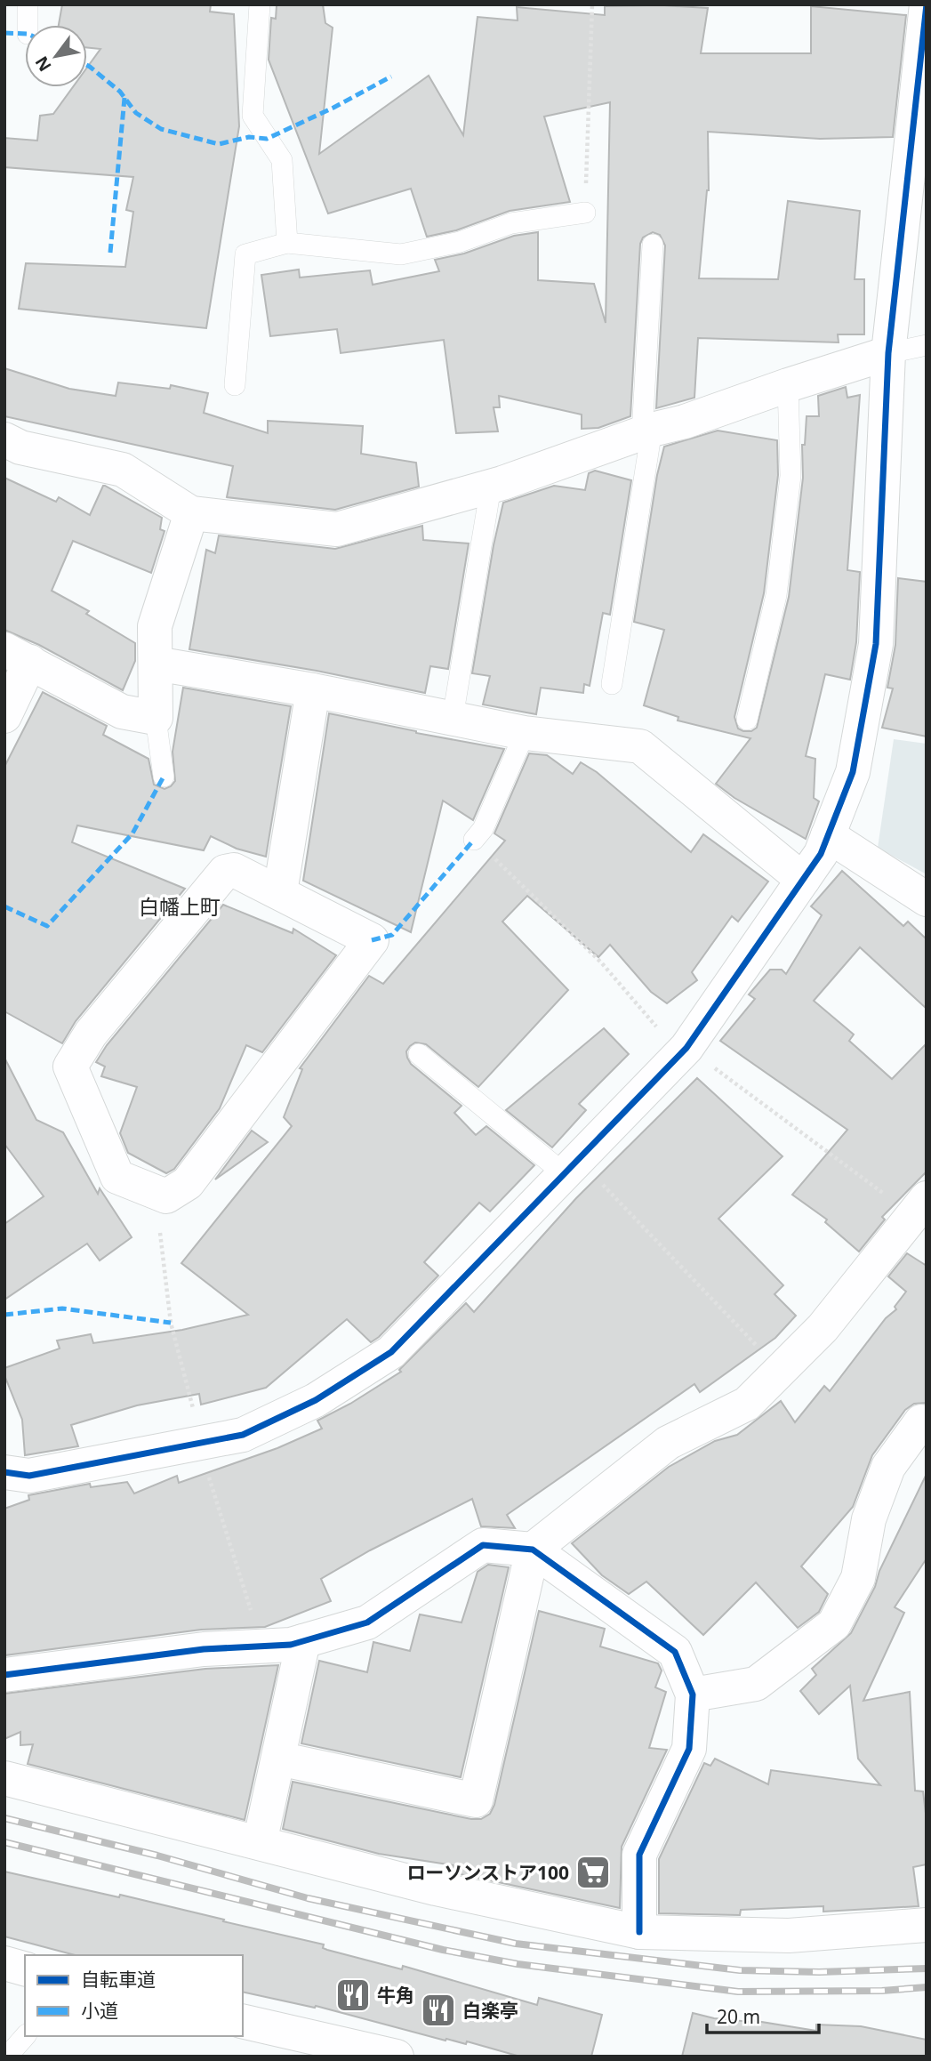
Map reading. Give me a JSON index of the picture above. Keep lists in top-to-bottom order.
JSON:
{
  "districts": ["白幡上町"],
  "places": {
    "supermarket": ["ローソンストア100"],
    "restaurant": ["牛角", "白楽亭"]
  },
  "legend": ["自転車道", "小道"],
  "scale_bar": "20 m",
  "north": "bottom left"
}
